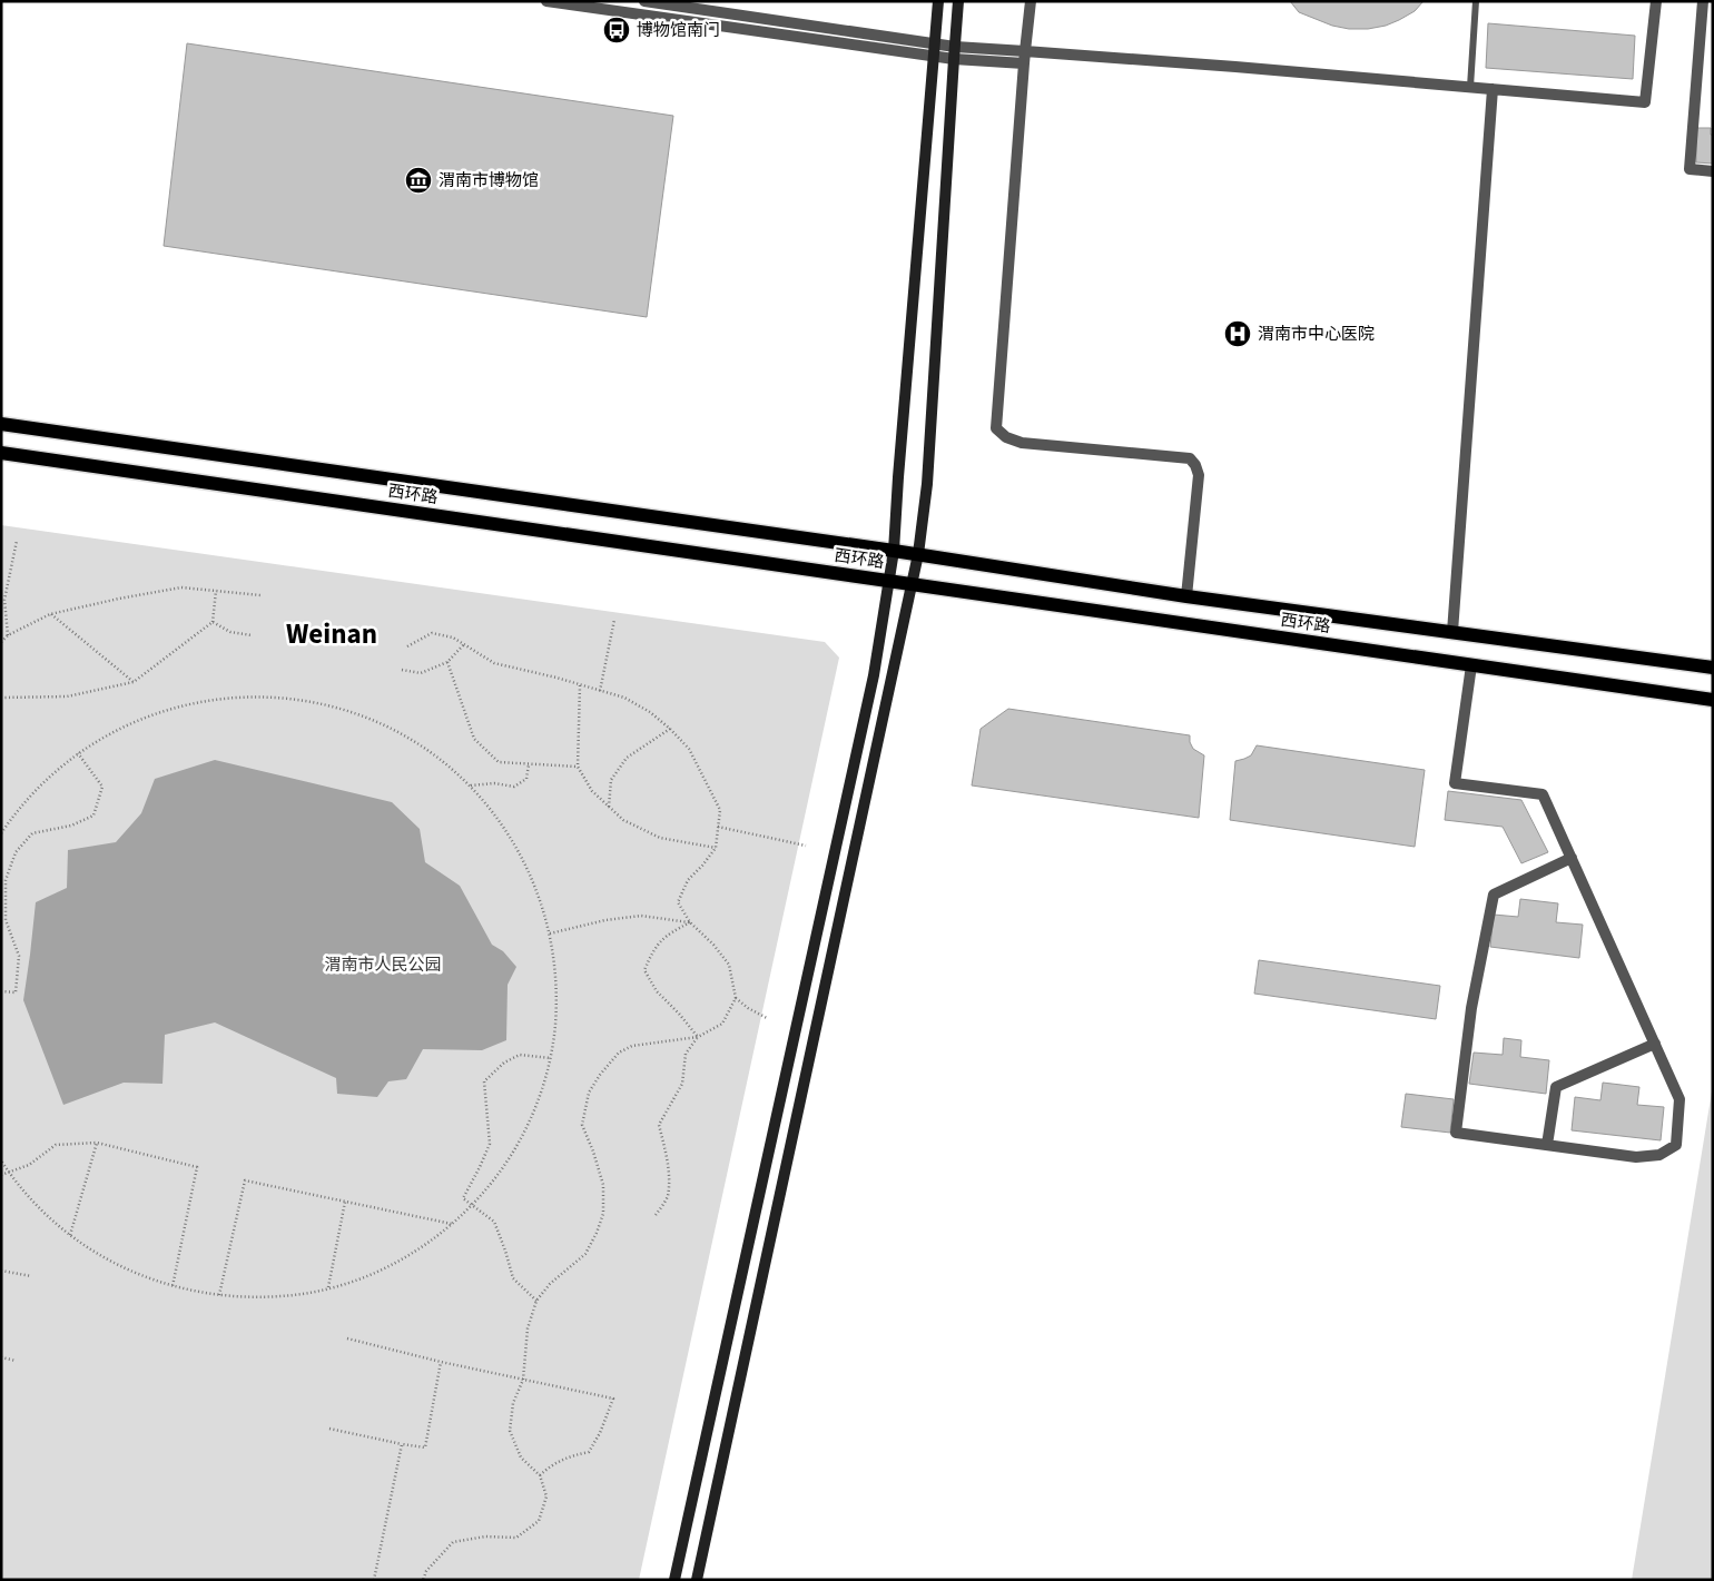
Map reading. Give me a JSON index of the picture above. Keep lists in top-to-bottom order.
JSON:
{
  "streets": {
    "main road": ["西环路"]
  },
  "districts": ["Weinan"],
  "parks": ["渭南市人民公园"],
  "places": {
    "bus stop": ["博物馆南门"],
    "museum": ["渭南市博物馆"],
    "hospital": ["渭南市中心医院"]
  }
}
